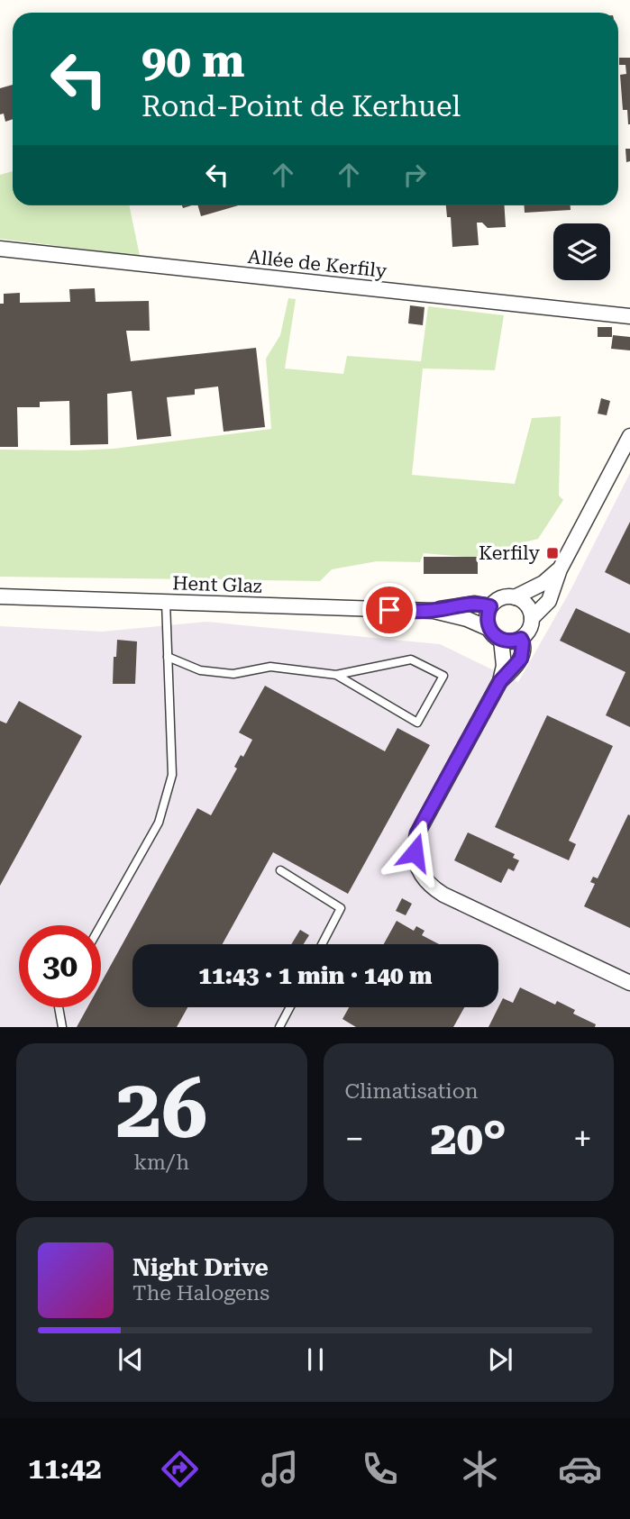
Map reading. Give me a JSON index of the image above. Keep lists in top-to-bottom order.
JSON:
{
  "streets": {
    "street": ["Allée de Kerfily", "Hent Glaz"]
  },
  "places": {
    "transit": ["Kerfily"]
  },
  "page": {
    "turn": ["90 m", "Rond-Point de Kerhuel"],
    "limit": "30",
    "trip": "11:43 · 1 min · 140 m",
    "tile": [
      ["26", "km/h"],
      "Climatisation"
    ],
    "heat": ["−", "20°", "+"],
    "song": ["Night Drive", "The Halogens"],
    "tabs": "11:42"
  }
}
